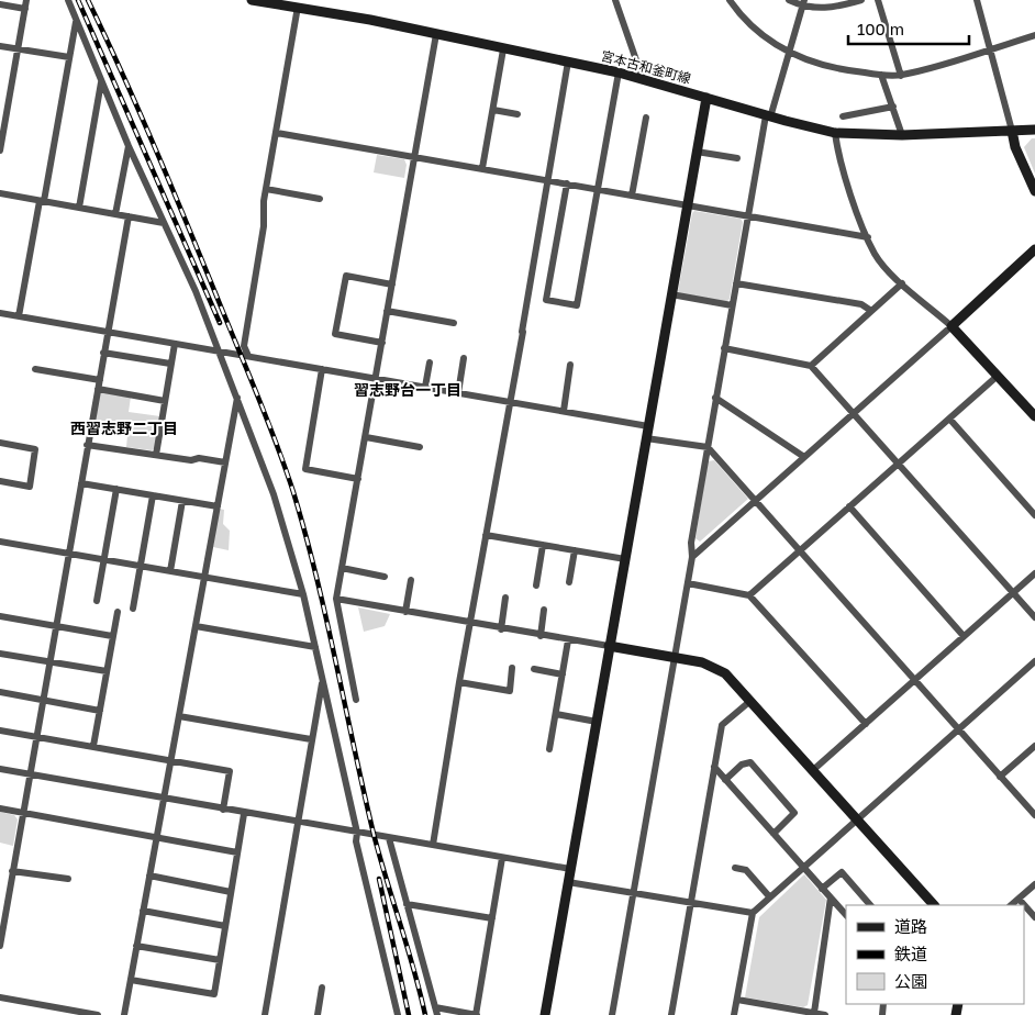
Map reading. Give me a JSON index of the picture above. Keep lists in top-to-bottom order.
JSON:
{
  "streets": {
    "street": ["宮本古和釜町線"]
  },
  "districts": ["習志野台一丁目", "西習志野二丁目"],
  "legend": ["道路", "鉄道", "公園"],
  "scale_bar": "100 m"
}
